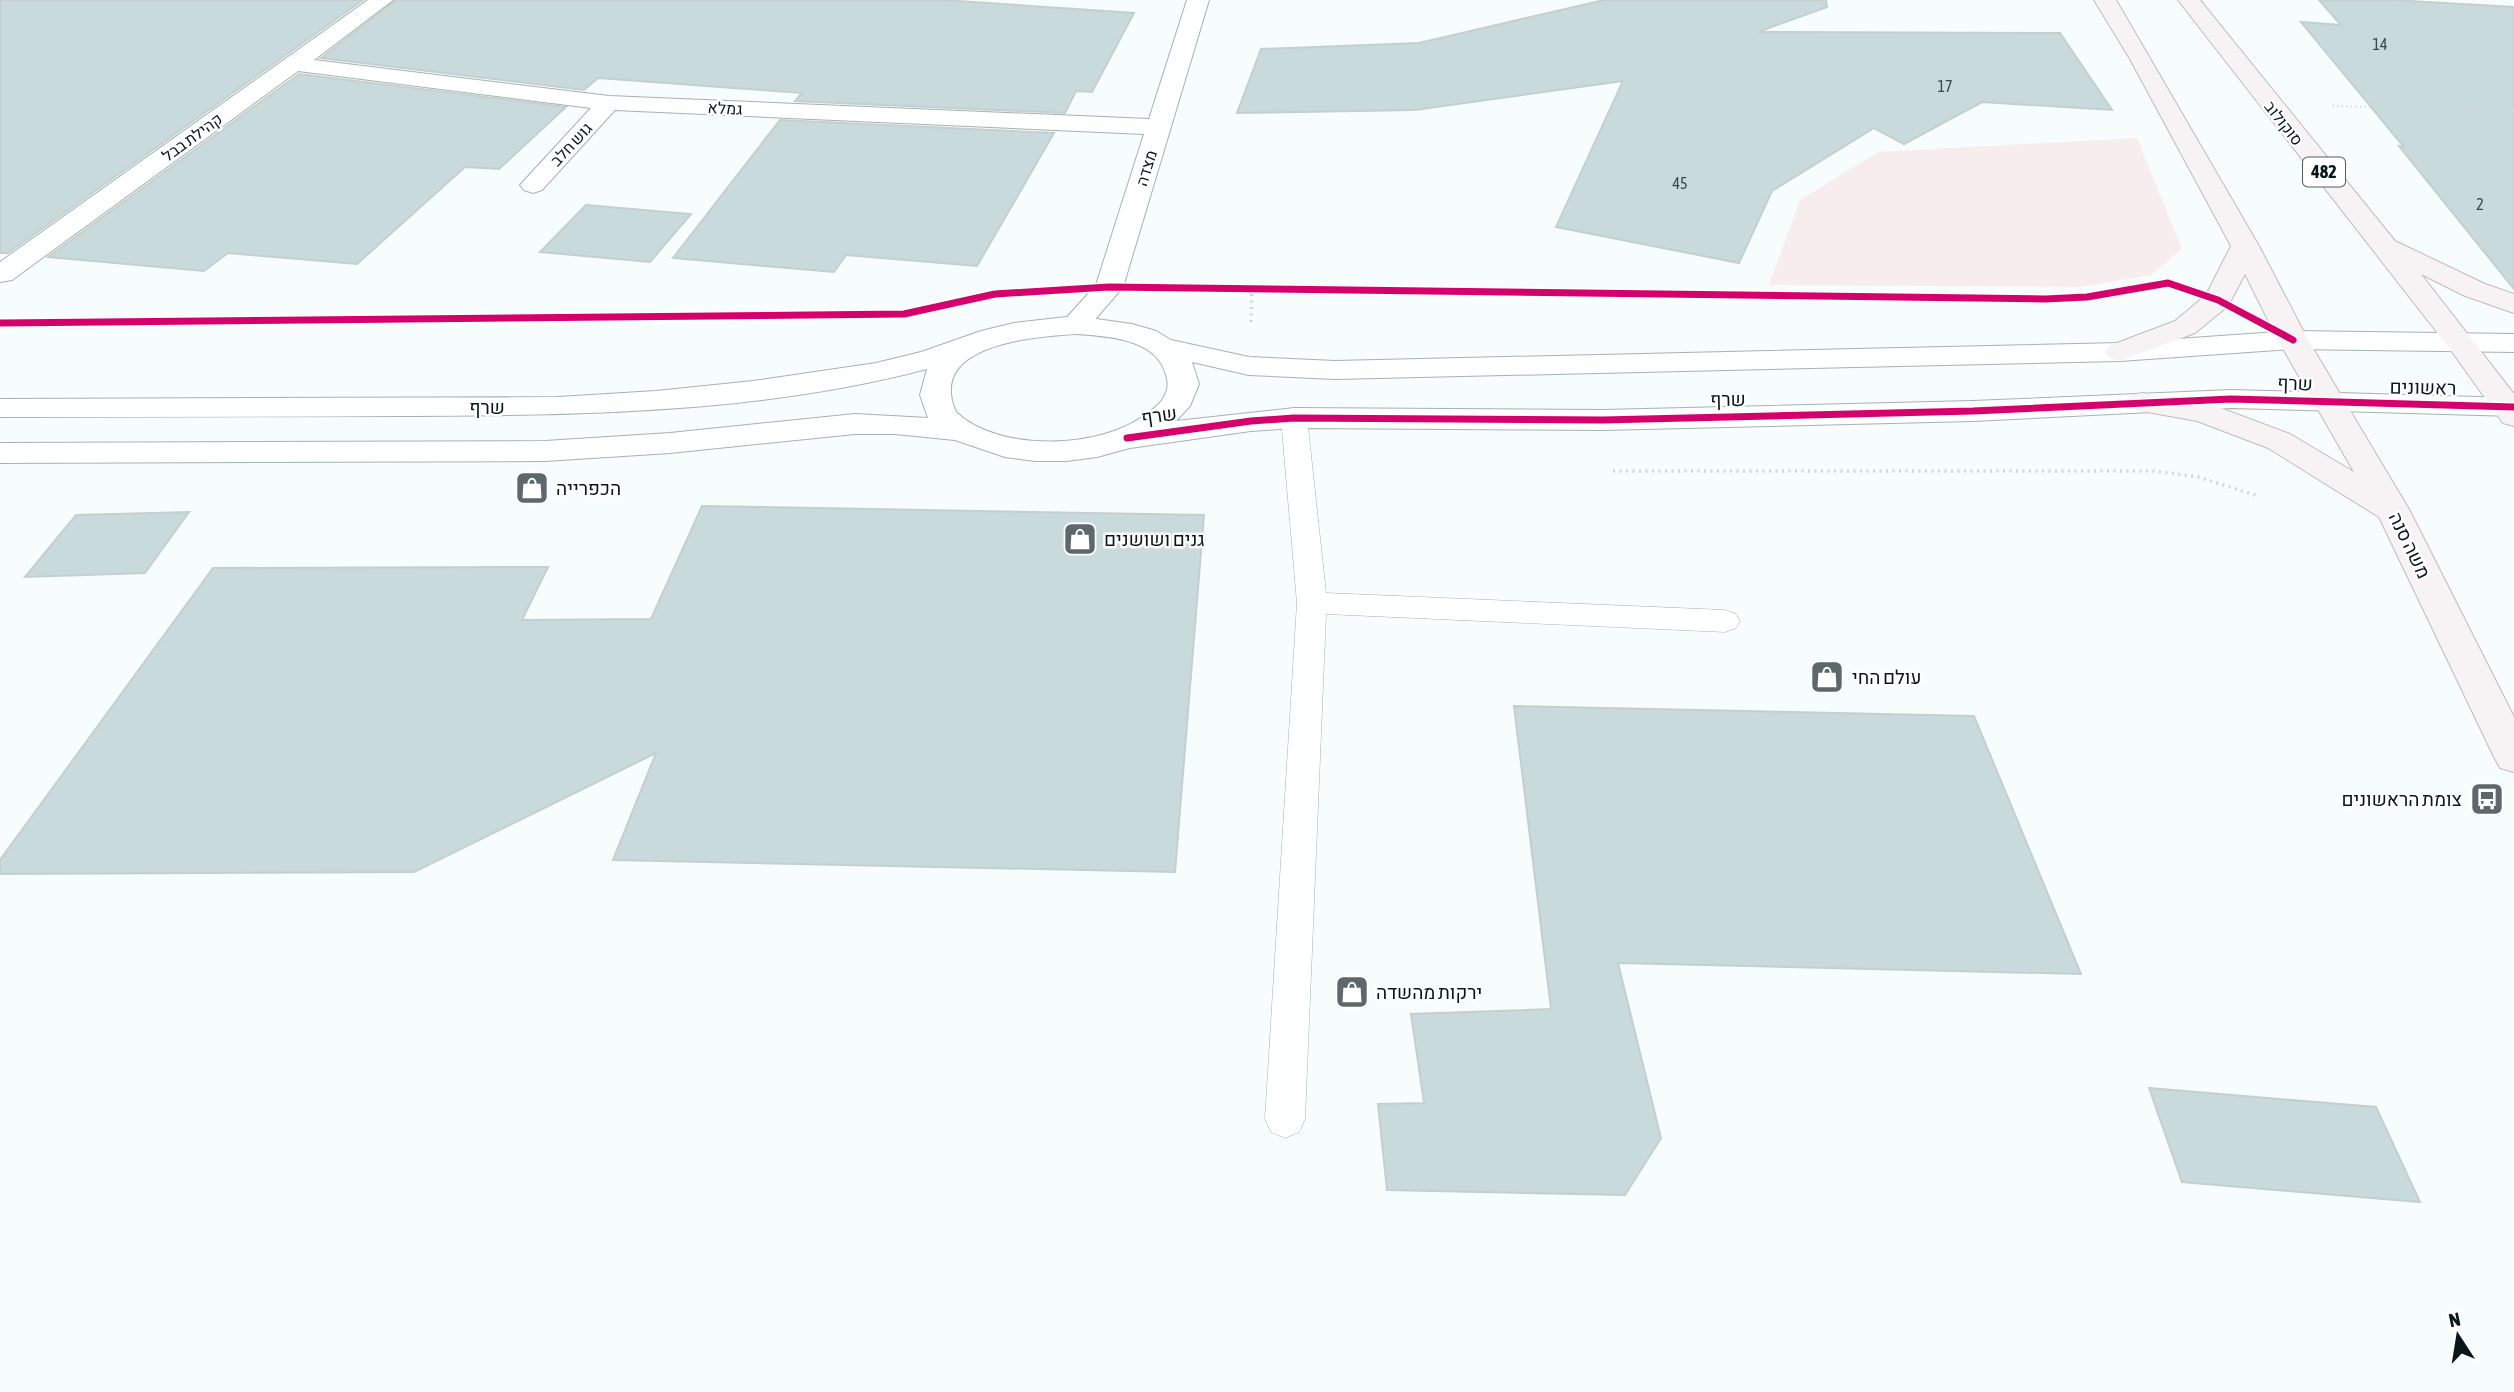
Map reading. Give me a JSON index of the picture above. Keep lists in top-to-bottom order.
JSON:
{
  "streets": {
    "main road": ["סוקולוב", "482", "משה סנה"],
    "street": [
      "גמלא",
      "קהילת בבל",
      "גוש חלב",
      "מצדה",
      "שרף",
      "ראשונים"
    ]
  },
  "crossings": [
    ["גמלא", "קהילת בבל"],
    ["גמלא", "גוש חלב"],
    ["גמלא", "מצדה"],
    ["סוקולוב", "482"],
    ["מצדה", "שרף"],
    ["482", "ראשונים"],
    ["שרף", "ראשונים"],
    ["שרף", "משה סנה"],
    ["ראשונים", "משה סנה"]
  ],
  "places": {
    "shop": [
      "הכפרייה",
      "גנים ושושנים",
      "עולם החי",
      "ירקות מהשדה"
    ],
    "bus stop": ["צומת הראשונים"]
  },
  "house_numbers": [
    "14",
    "17",
    "45",
    "2"
  ],
  "north": "top"
}
